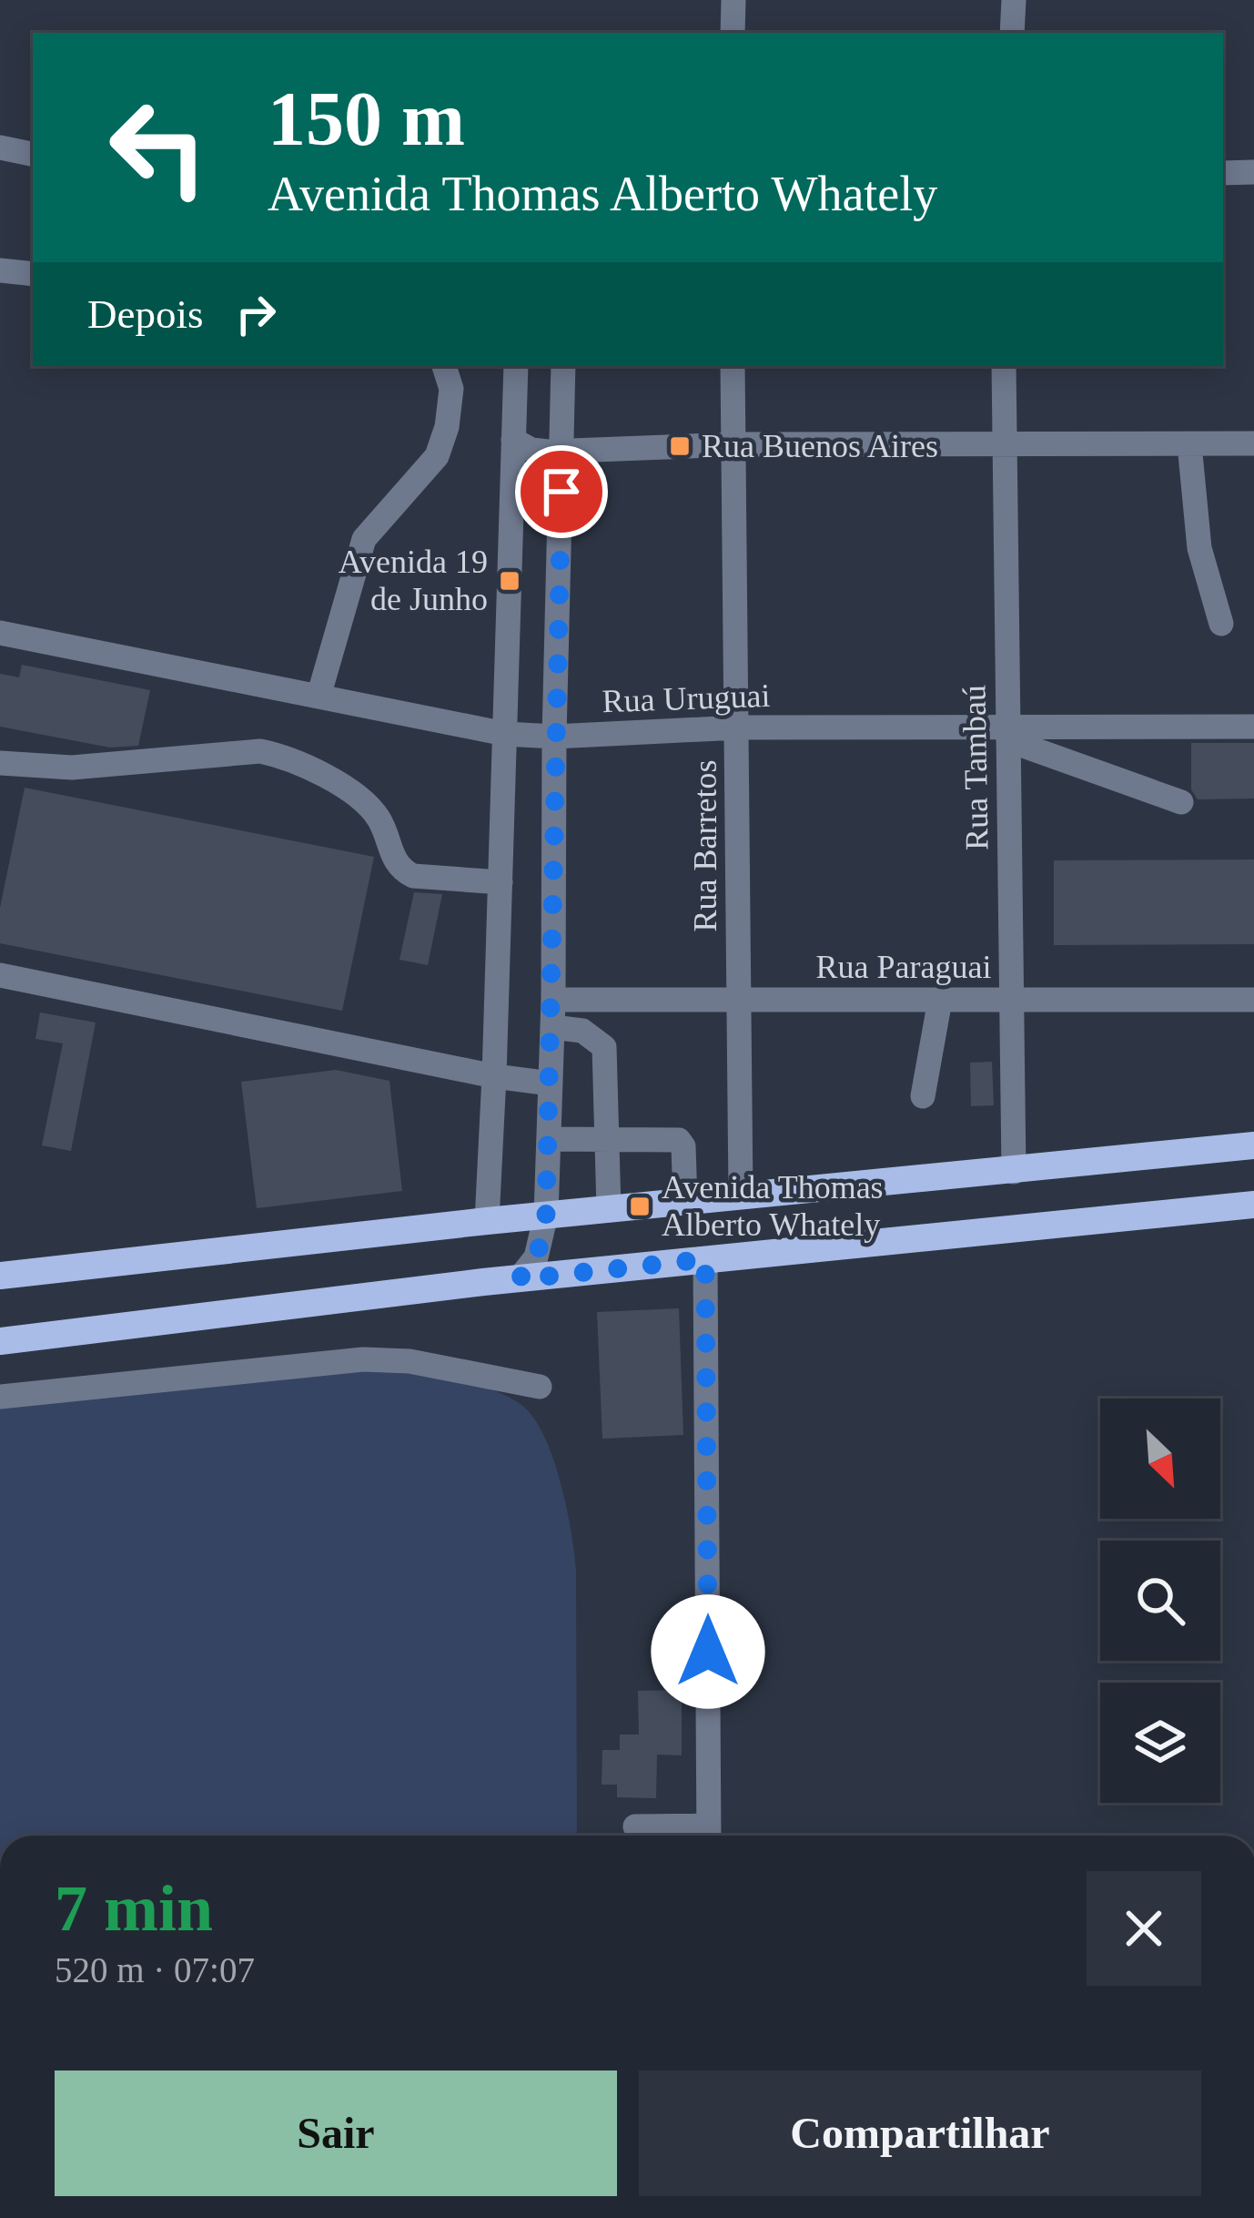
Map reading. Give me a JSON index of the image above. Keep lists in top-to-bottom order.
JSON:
{
  "streets": {
    "street": [
      "Rua Uruguai",
      "Rua Tambaú",
      "Rua Barretos",
      "Rua Paraguai"
    ]
  },
  "crossings": [
    ["Rua Uruguai", "Rua Tambaú"],
    ["Rua Uruguai", "Rua Barretos"],
    ["Rua Tambaú", "Rua Paraguai"],
    ["Rua Barretos", "Rua Paraguai"]
  ],
  "places": {
    "transit": ["Rua Buenos Aires", "Avenida 19 de Junho", "Avenida Thomas Alberto Whately"]
  },
  "north": "bottom right",
  "page": {
    "turn": ["150 m", "Avenida Thomas Alberto Whately"],
    "then": "Depois",
    "heading": ["7 min", "520 m · 07:07"],
    "buttons": ["Sair", "Compartilhar"]
  }
}
